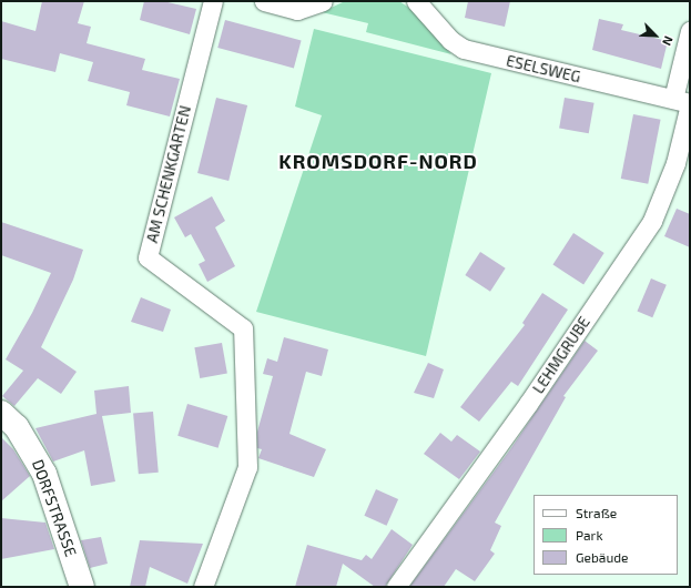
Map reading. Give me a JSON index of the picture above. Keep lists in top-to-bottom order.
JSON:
{
  "streets": {
    "street": [
      "ESELSWEG",
      "AM SCHENKGARTEN",
      "LEHMGRUBE",
      "DORFSTRASSE"
    ]
  },
  "crossings": [
    ["ESELSWEG", "LEHMGRUBE"]
  ],
  "districts": ["KROMSDORF-NORD"],
  "legend": ["Straße", "Park", "Gebäude"],
  "north": "bottom right"
}
